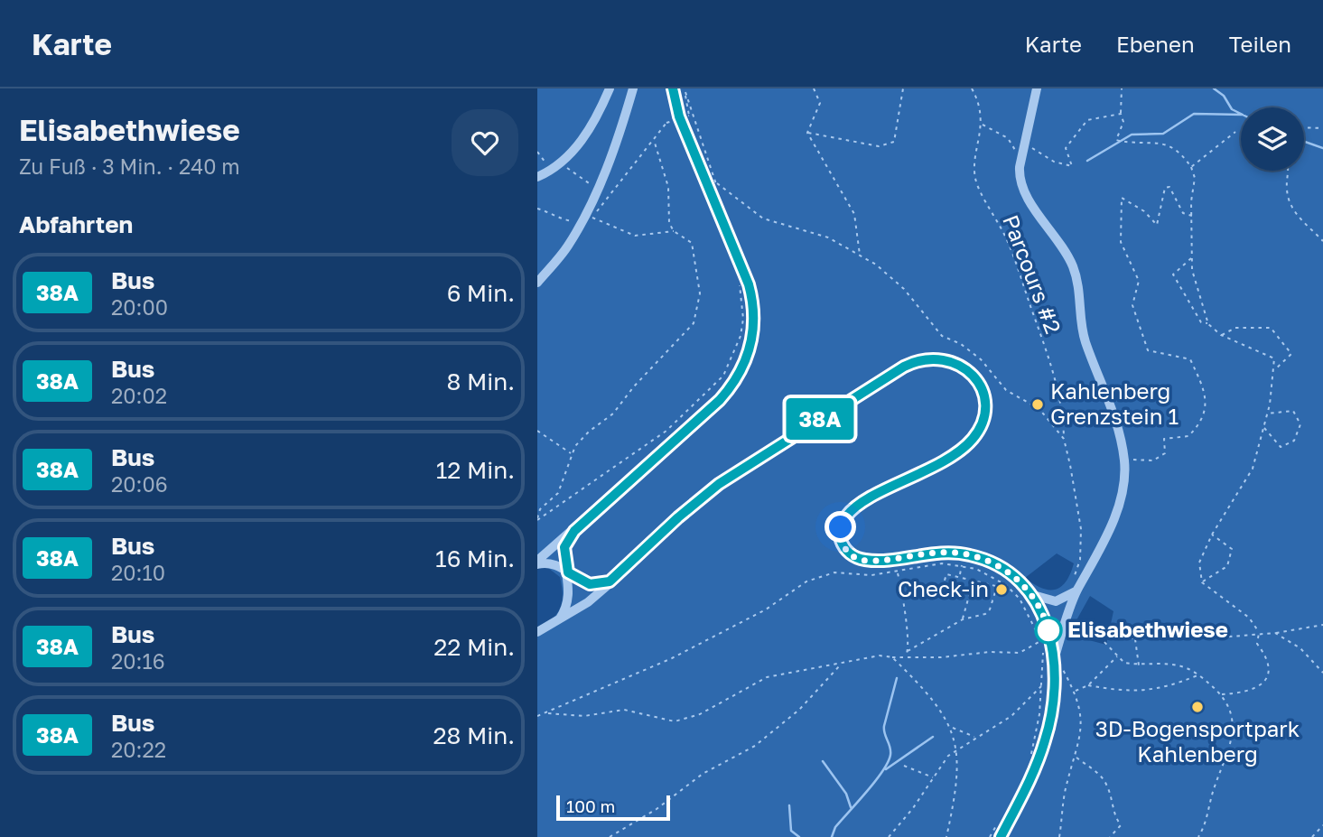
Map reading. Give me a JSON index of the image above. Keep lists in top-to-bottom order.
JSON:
{
  "streets": {
    "path": ["Parcours #2"]
  },
  "places": [
    "Kahlenberg Grenzstein 1",
    "Check-in",
    "Elisabethwiese",
    "3D-Bogensportpark Kahlenberg"
  ],
  "lines": ["bus line 38A"],
  "scale_bar": "100 m",
  "page": {
    "header": "Karte",
    "nav": ["Karte", "Ebenen", "Teilen"],
    "heading": [
      ["Elisabethwiese", "Zu Fuß · 3 Min. · 240 m"],
      "Abfahrten"
    ],
    "on_map": "38A",
    "list": [
      {
        "mark": "38A",
        "name": "Bus",
        "note": "20:00",
        "value": "6 Min."
      },
      {
        "mark": "38A",
        "name": "Bus",
        "note": "20:02",
        "value": "8 Min."
      },
      {
        "mark": "38A",
        "name": "Bus",
        "note": "20:06",
        "value": "12 Min."
      },
      {
        "mark": "38A",
        "name": "Bus",
        "note": "20:10",
        "value": "16 Min."
      },
      {
        "mark": "38A",
        "name": "Bus",
        "note": "20:16",
        "value": "22 Min."
      },
      {
        "mark": "38A",
        "name": "Bus",
        "note": "20:22",
        "value": "28 Min."
      }
    ],
    "scale": "100 m"
  }
}
